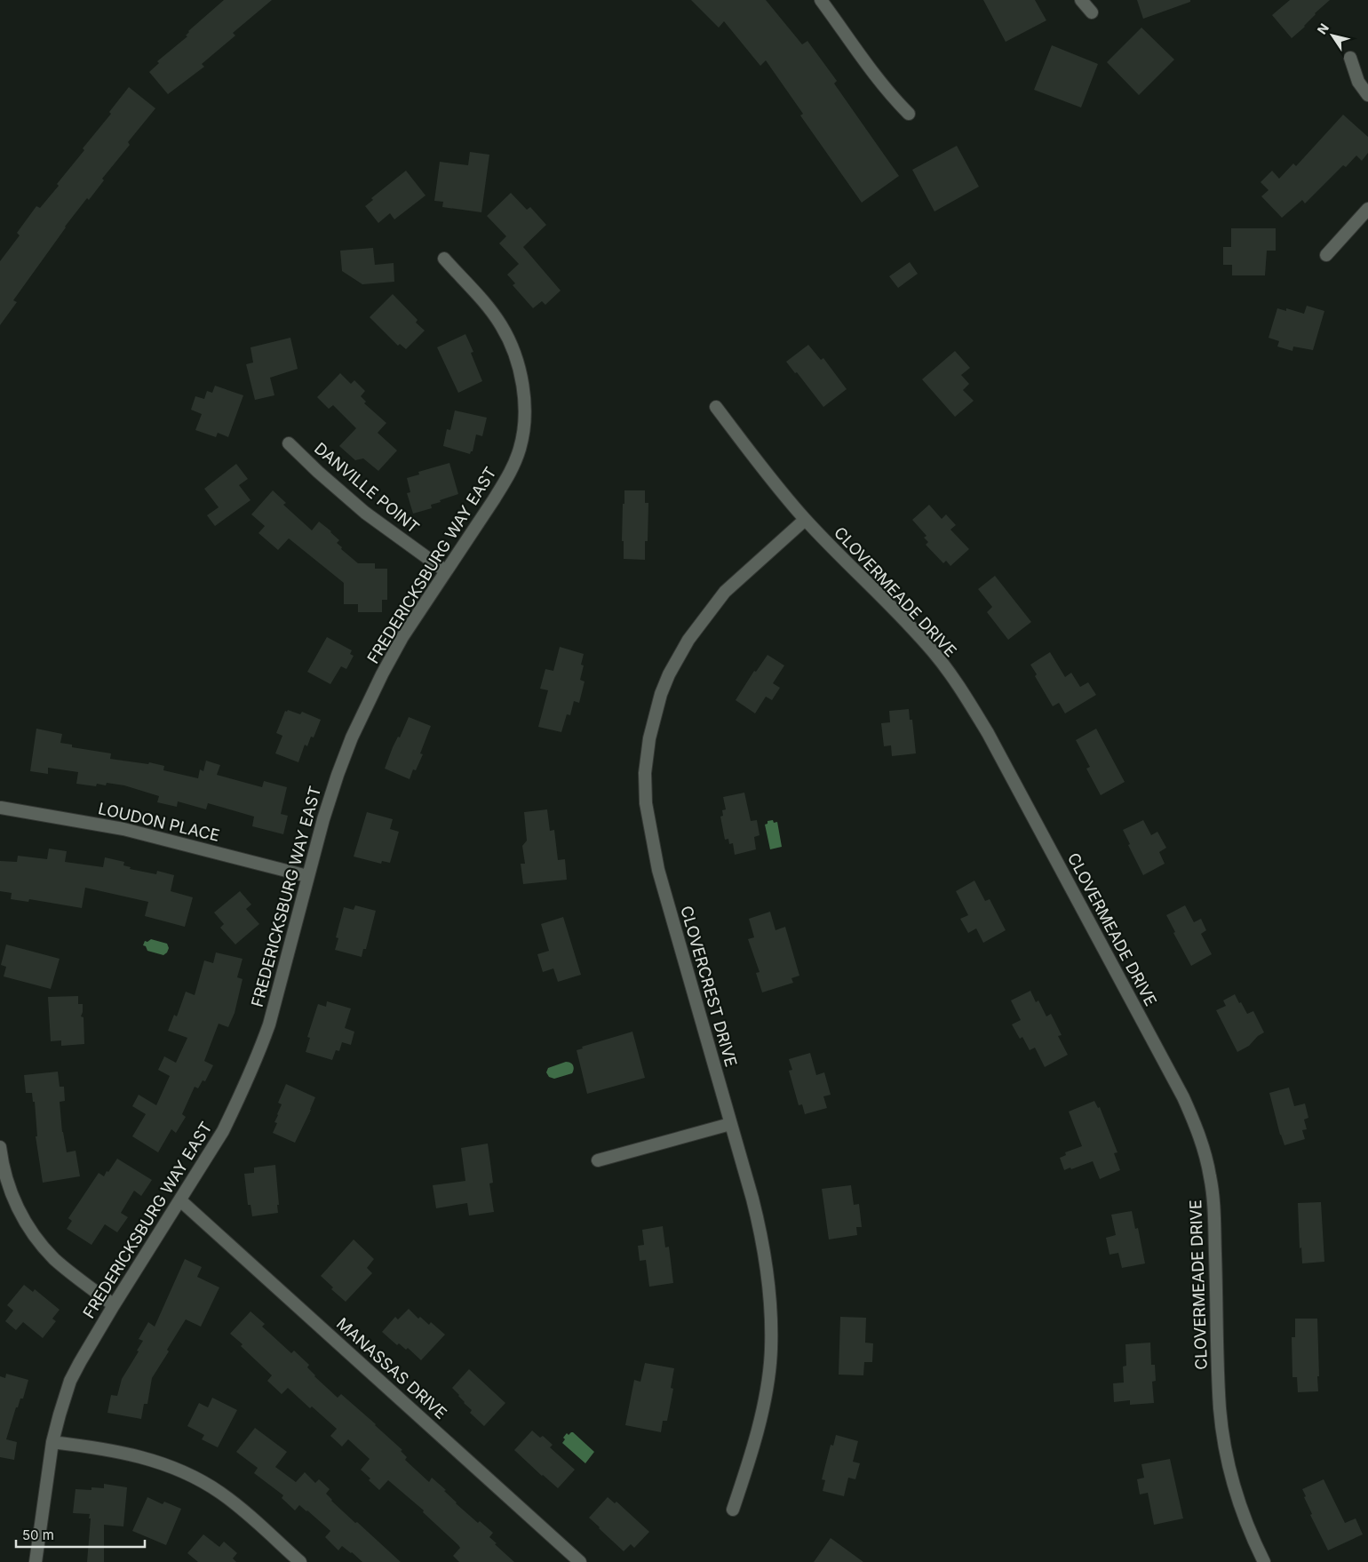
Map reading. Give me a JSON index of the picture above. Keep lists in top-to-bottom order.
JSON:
{
  "streets": {
    "street": [
      "DANVILLE POINT",
      "FREDERICKSBURG WAY EAST",
      "CLOVERMEADE DRIVE",
      "LOUDON PLACE",
      "CLOVERCREST DRIVE",
      "MANASSAS DRIVE"
    ]
  },
  "crossings": [
    ["DANVILLE POINT", "FREDERICKSBURG WAY EAST"],
    ["FREDERICKSBURG WAY EAST", "LOUDON PLACE"],
    ["FREDERICKSBURG WAY EAST", "MANASSAS DRIVE"],
    ["CLOVERMEADE DRIVE", "CLOVERCREST DRIVE"]
  ],
  "scale_bar": "50 m",
  "north": "top left"
}
